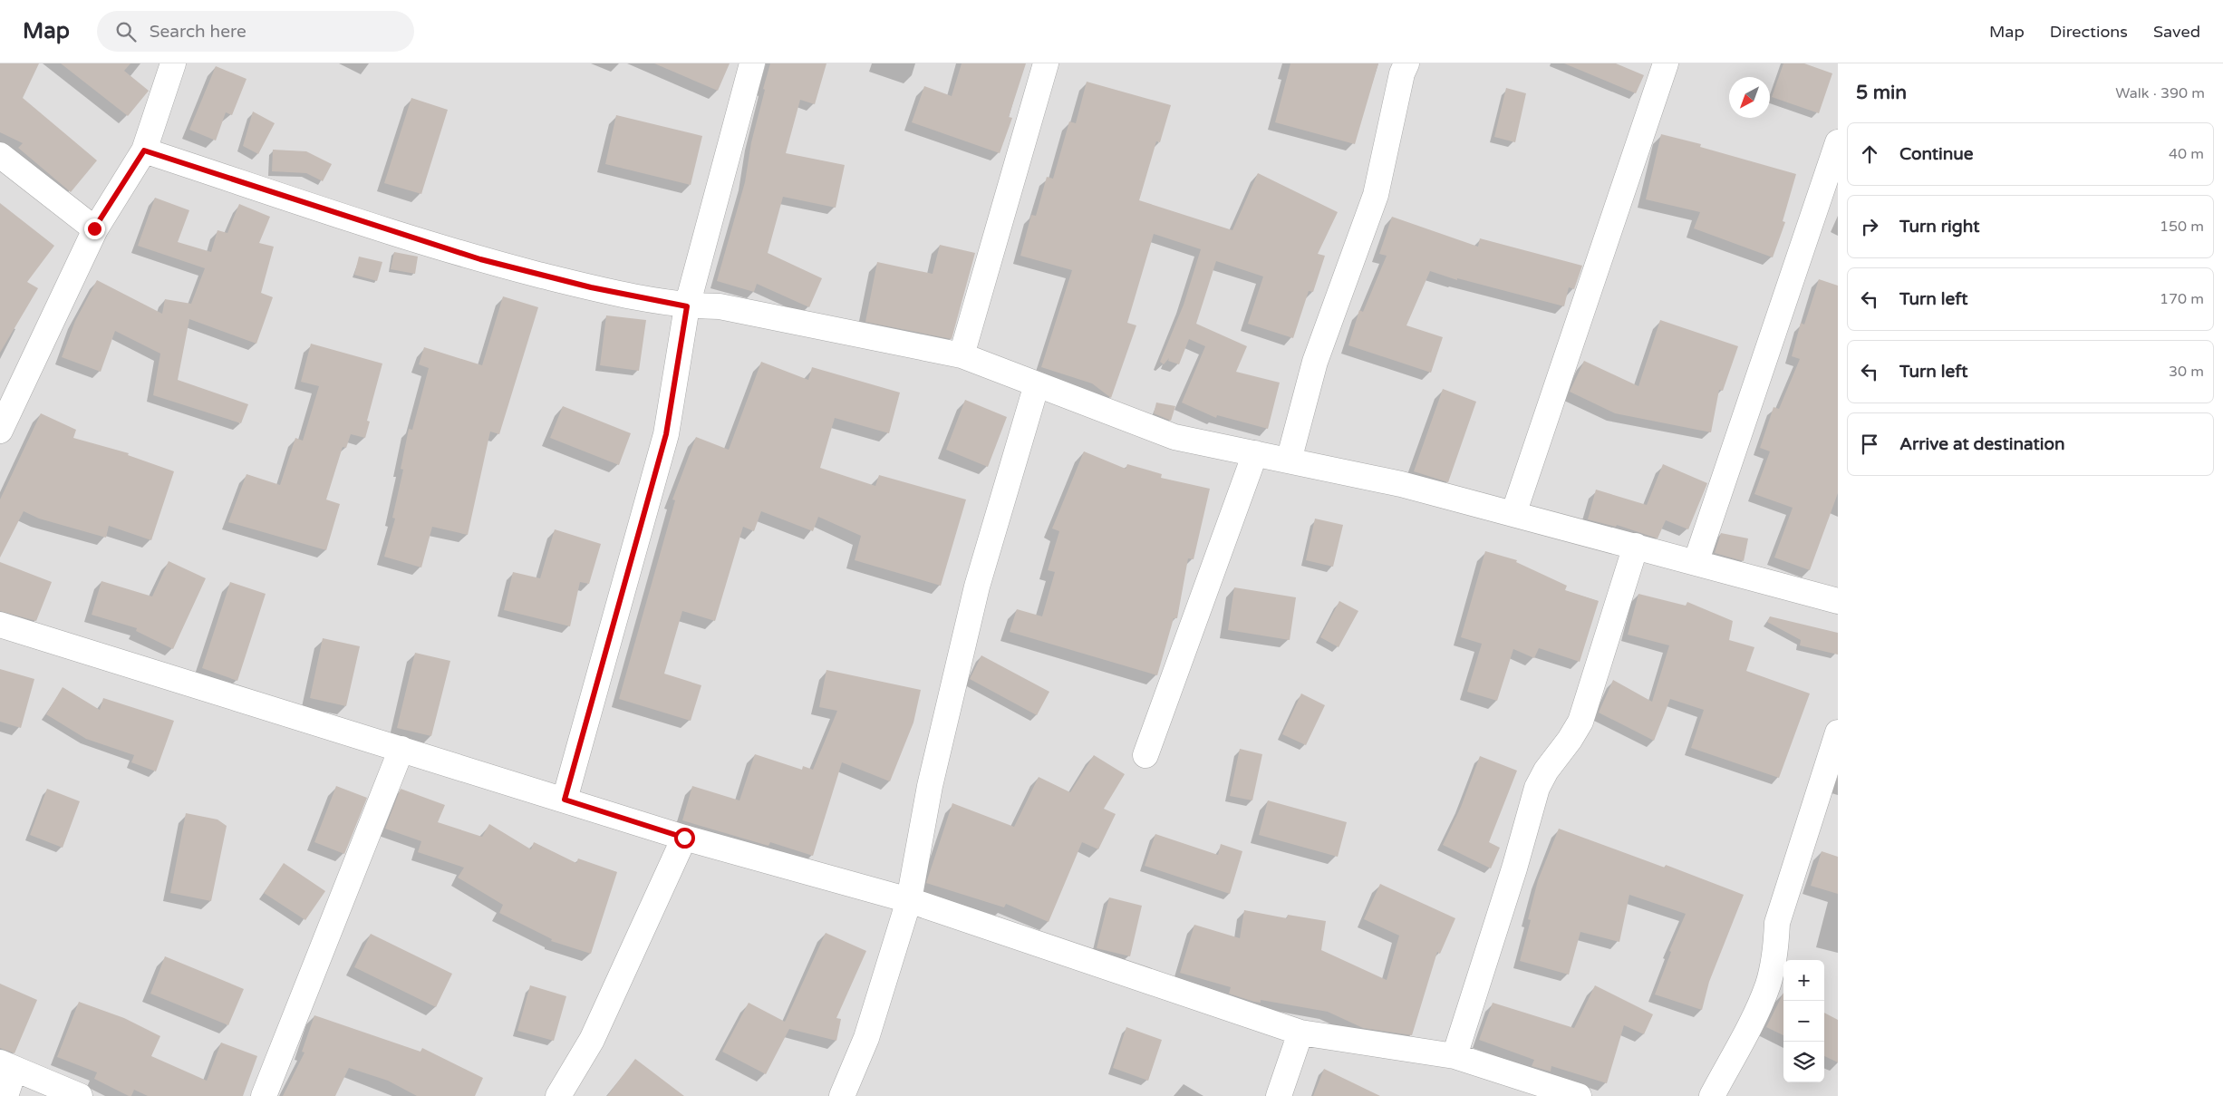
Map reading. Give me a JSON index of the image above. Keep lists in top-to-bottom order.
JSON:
{
  "north": "bottom left",
  "page": {
    "header": "Map",
    "search": "Search here",
    "nav": ["Map", "Directions", "Saved"],
    "heading": ["5 min", "Walk · 390 m"],
    "list": [
      ["Continue", "40 m"],
      ["Turn right", "150 m"],
      ["Turn left", "170 m"],
      ["Turn left", "30 m"],
      "Arrive at destination"
    ],
    "map_buttons": ["+", "−"]
  }
}
